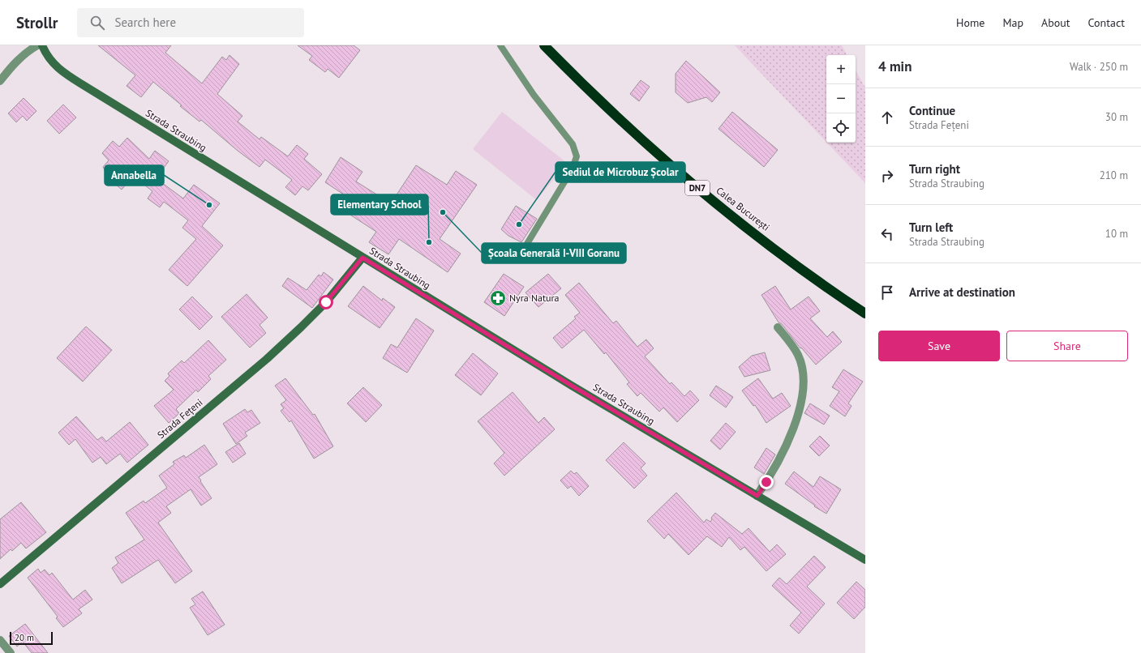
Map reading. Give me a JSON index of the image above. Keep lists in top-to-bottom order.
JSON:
{
  "streets": {
    "highway": ["DN7", "Calea București"],
    "main road": ["Strada Straubing", "Strada Fețeni"]
  },
  "crossings": [
    ["Strada Straubing", "Strada Fețeni"]
  ],
  "places": {
    "other": [
      "Annabella",
      "Școala Generală I-VIII Goranu",
      "Sediul de Microbuz Școlar",
      "Elementary School"
    ],
    "pharmacy": ["Nyra Natura"]
  },
  "scale_bar": "20 m",
  "page": {
    "header": "Strollr",
    "search": "Search here",
    "nav": [
      "Home",
      "Map",
      "About",
      "Contact"
    ],
    "heading": ["4 min", "Walk · 250 m"],
    "map_buttons": ["+", "−"],
    "list": [
      ["Continue", "Strada Fețeni", "30 m"],
      ["Turn right", "Strada Straubing", "210 m"],
      ["Turn left", "Strada Straubing", "10 m"],
      "Arrive at destination"
    ],
    "buttons": ["Save", "Share"],
    "scale": "20 m"
  }
}
